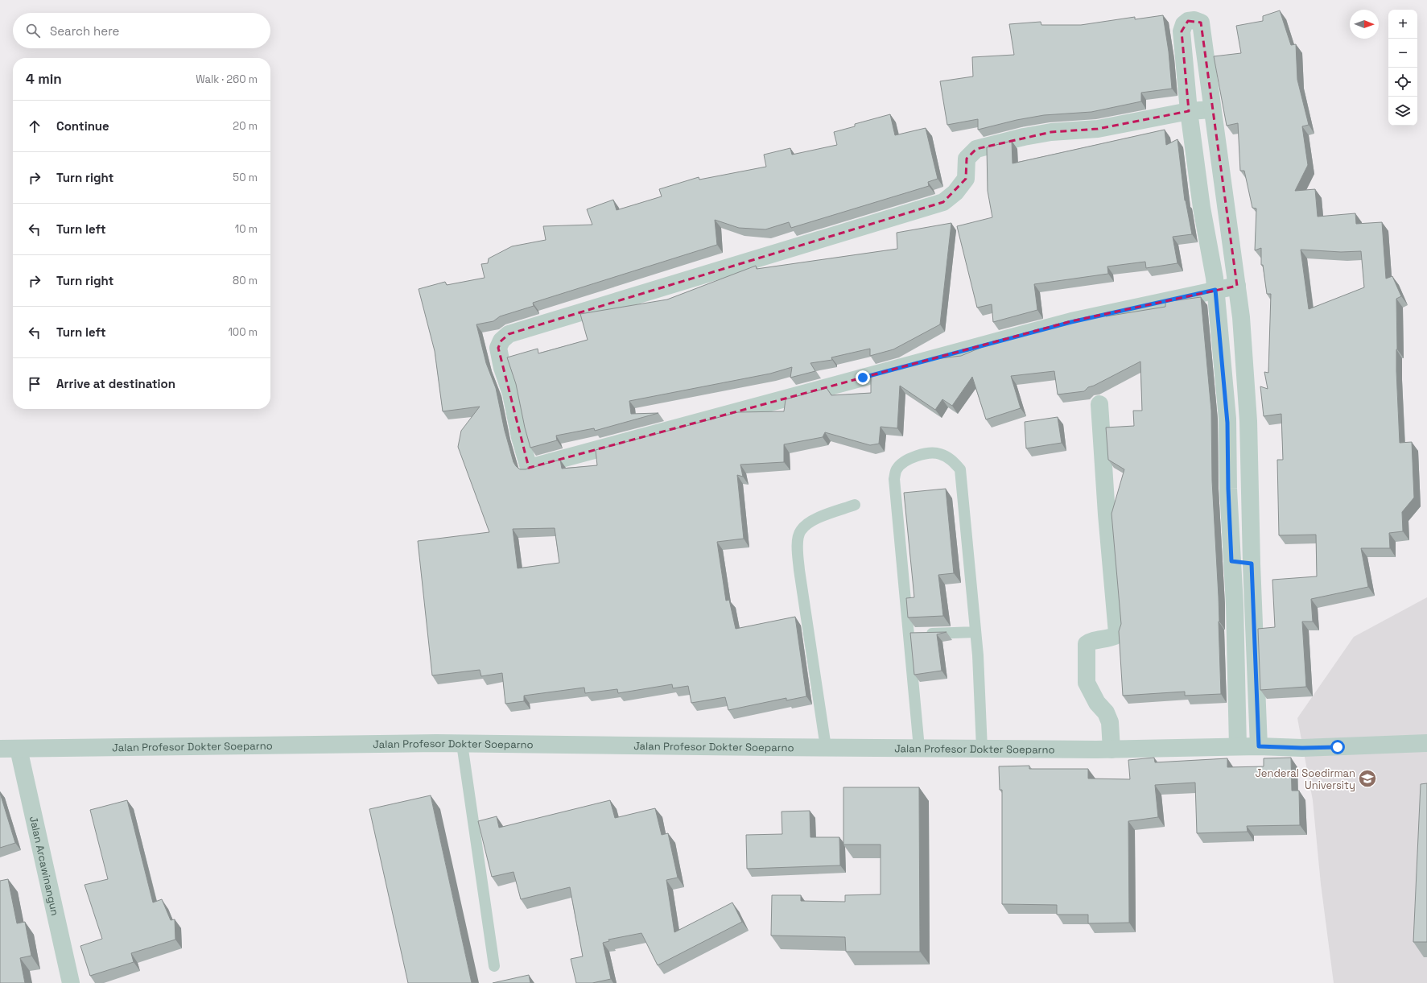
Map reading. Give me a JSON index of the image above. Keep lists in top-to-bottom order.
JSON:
{
  "streets": {
    "street": ["Jalan Profesor Dokter Soeparno", "Jalan Arcawinangun"]
  },
  "crossings": [
    ["Jalan Profesor Dokter Soeparno", "Jalan Arcawinangun"]
  ],
  "places": {
    "school or university": ["Jenderal Soedirman University"]
  },
  "north": "right",
  "page": {
    "map_buttons": ["+", "−"],
    "search": "Search here",
    "heading": ["4 min", "Walk · 260 m"],
    "list": [
      ["Continue", "20 m"],
      ["Turn right", "50 m"],
      ["Turn left", "10 m"],
      ["Turn right", "80 m"],
      ["Turn left", "100 m"],
      "Arrive at destination"
    ]
  }
}
